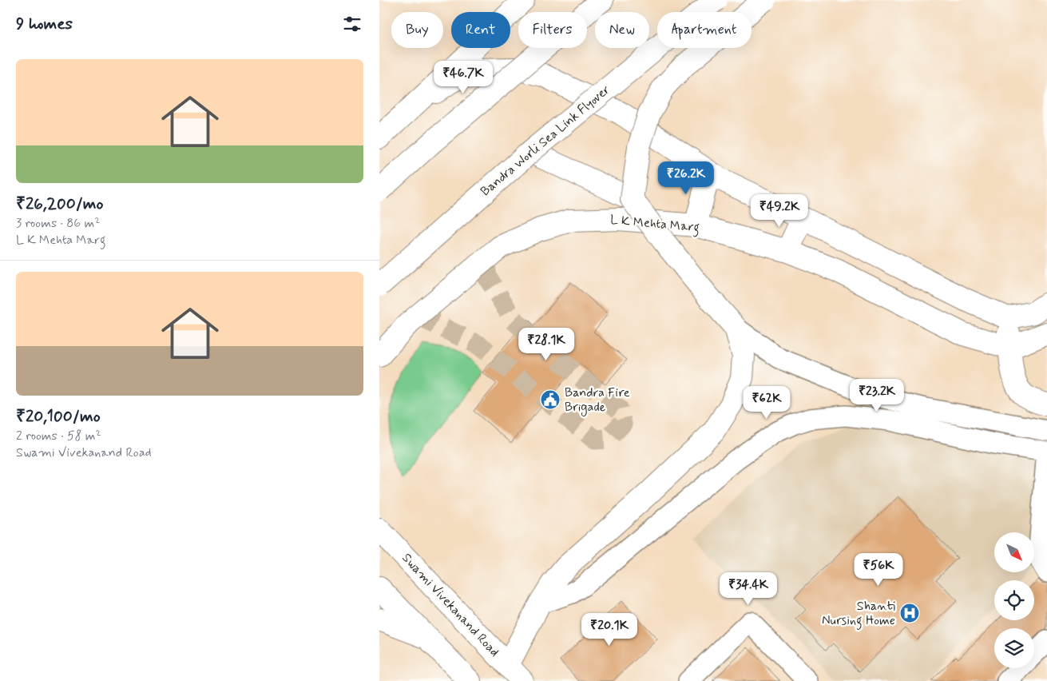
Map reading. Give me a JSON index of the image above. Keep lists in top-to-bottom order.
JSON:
{
  "streets": {
    "main road": ["Bandra Worli Sea Link Flyover", "L K Mehta Marg", "Swami Vivekanand Road"]
  },
  "places": {
    "public building": ["Bandra Fire Brigade"],
    "hospital": ["Shanti Nursing Home"]
  },
  "north": "bottom right",
  "page": {
    "heading": "9 homes",
    "chip": [
      "Buy",
      "Rent",
      "Filters",
      "New",
      "Apartment"
    ],
    "list": [
      {
        "name": "₹26,200/mo",
        "note": "3 rooms · 86 m² · L K Mehta Marg"
      },
      {
        "name": "₹20,100/mo",
        "note": "2 rooms · 58 m² · Swami Vivekanand Road"
      }
    ],
    "price": [
      "₹46.7K",
      "₹26.2K",
      "₹49.2K",
      "₹28.1K",
      "₹23.2K",
      "₹62K",
      "₹56K",
      "₹34.4K",
      "₹20.1K"
    ]
  }
}
